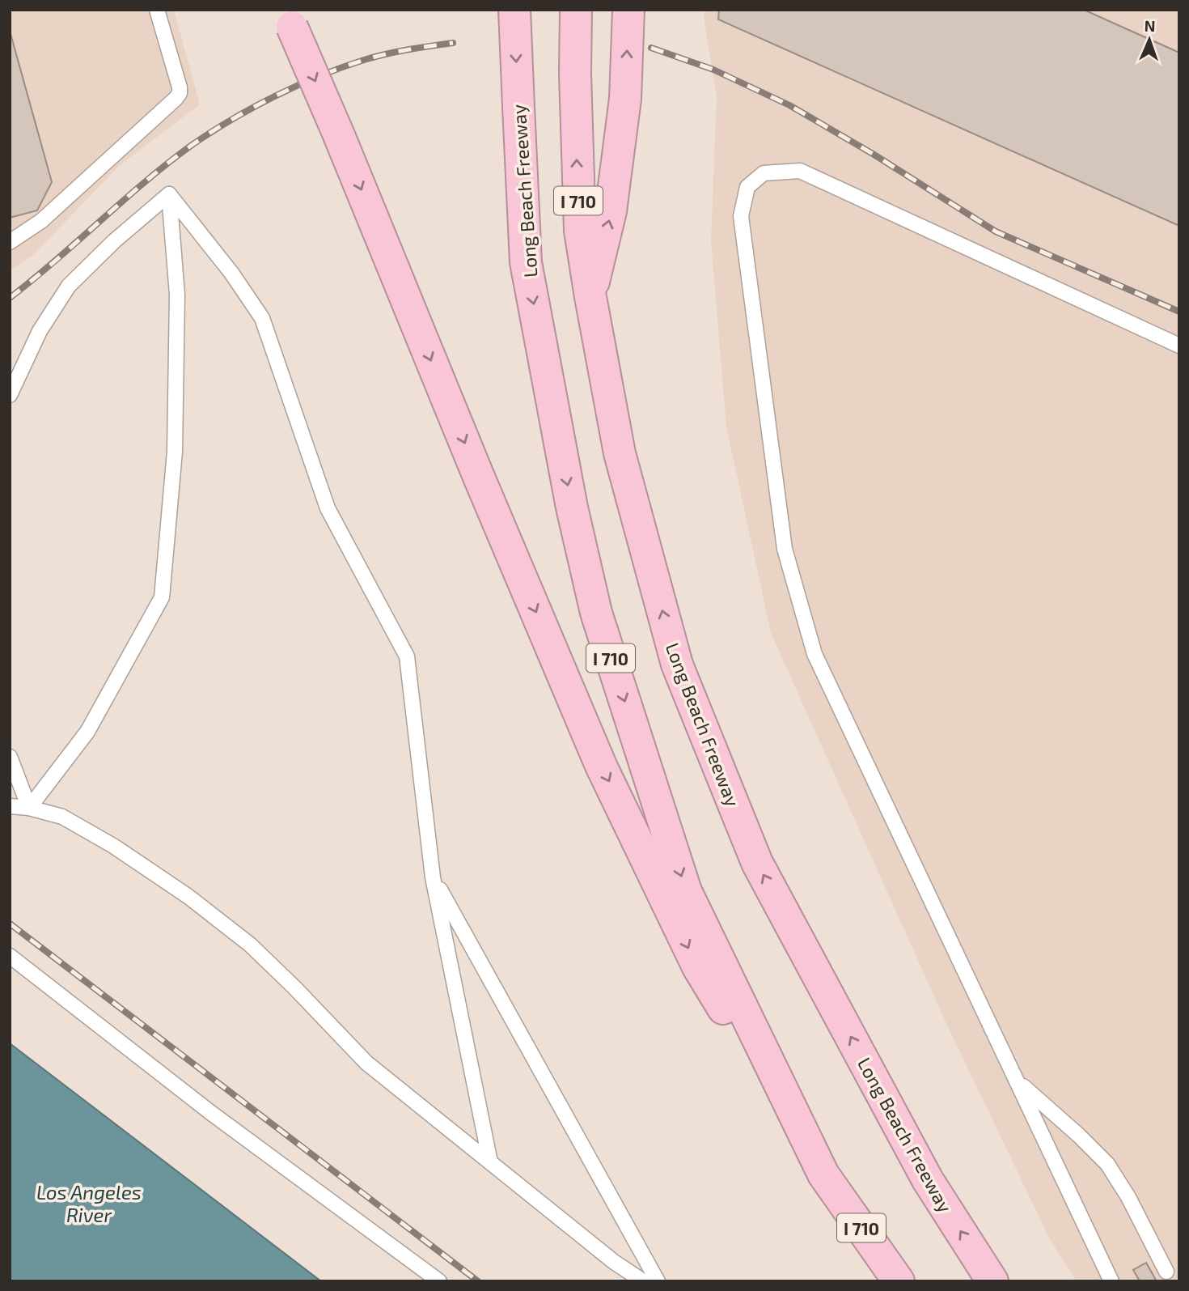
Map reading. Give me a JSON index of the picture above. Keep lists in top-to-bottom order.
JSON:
{
  "streets": {
    "highway": ["Long Beach Freeway", "I 710"]
  },
  "water": ["Los Angeles River"],
  "north": "top"
}
